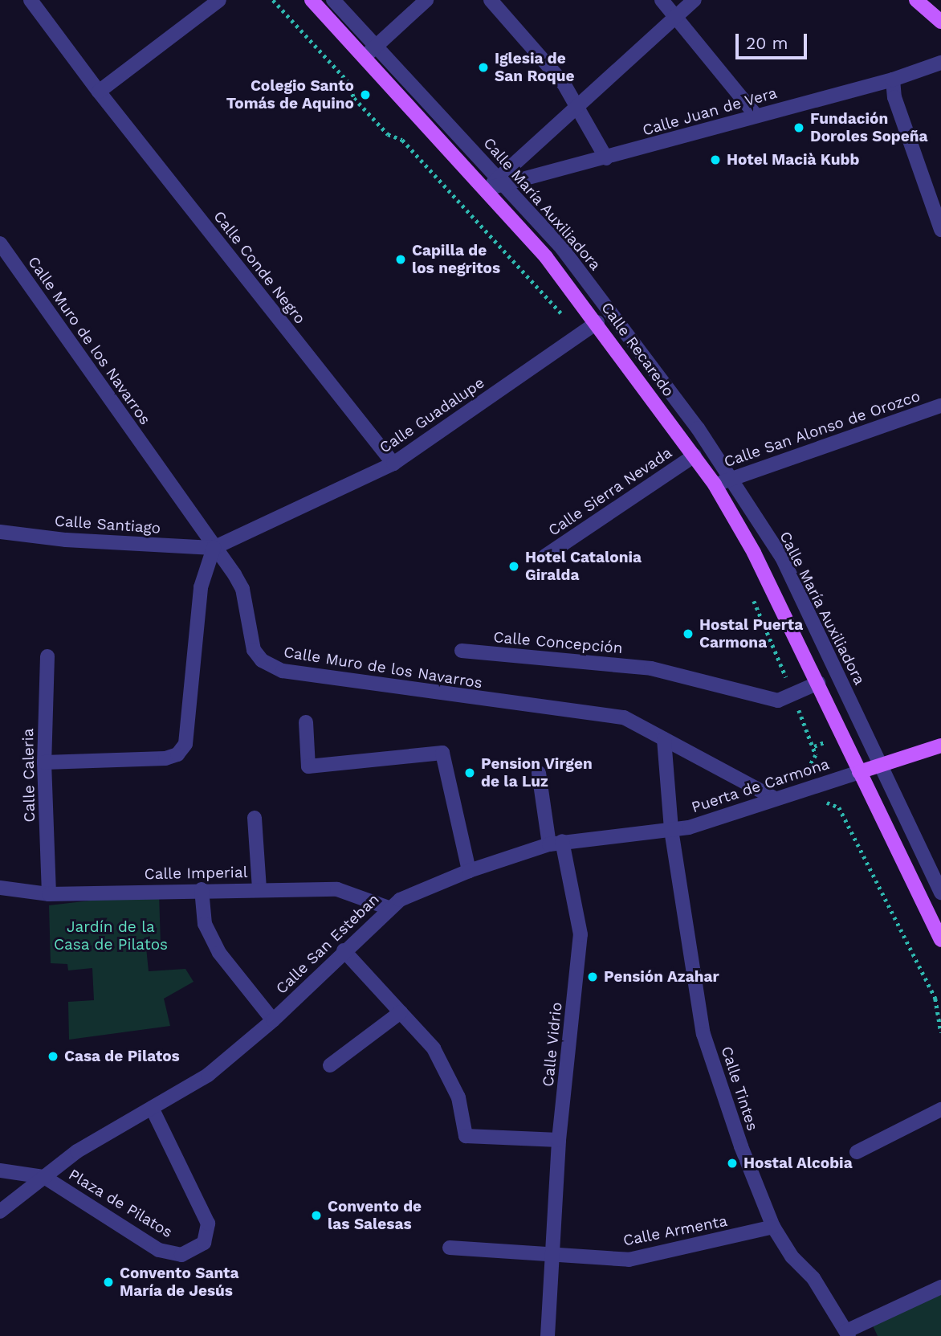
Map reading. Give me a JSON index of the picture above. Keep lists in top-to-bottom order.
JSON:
{
  "streets": {
    "main road": ["Calle Recaredo"],
    "street": [
      "Calle Juan de Vera",
      "Calle María Auxiliadora",
      "Calle Conde Negro",
      "Calle Muro de los Navarros",
      "Calle Guadalupe",
      "Calle San Alonso de Orozco",
      "Calle Sierra Nevada",
      "Calle Santiago",
      "Calle Concepción",
      "Calle Caleria",
      "Puerta de Carmona",
      "Calle Imperial",
      "Calle San Esteban",
      "Calle Vidrio",
      "Calle Tintes",
      "Plaza de Pilatos",
      "Calle Armenta"
    ]
  },
  "crossings": [
    ["Calle Juan de Vera", "Calle María Auxiliadora"],
    ["Calle Juan de Vera", "Calle Recaredo"],
    ["Calle María Auxiliadora", "Calle San Alonso de Orozco"],
    ["Calle Conde Negro", "Calle Guadalupe"],
    ["Calle Muro de los Navarros", "Calle Guadalupe"],
    ["Calle Muro de los Navarros", "Calle Santiago"],
    ["Calle Muro de los Navarros", "Puerta de Carmona"],
    ["Calle Muro de los Navarros", "Calle Tintes"],
    ["Calle Recaredo", "Calle Guadalupe"],
    ["Calle Recaredo", "Calle San Alonso de Orozco"],
    ["Calle Recaredo", "Calle Sierra Nevada"],
    ["Calle Recaredo", "Calle Concepción"],
    ["Calle Recaredo", "Puerta de Carmona"],
    ["Calle Guadalupe", "Calle Santiago"],
    ["Calle Caleria", "Calle Imperial"],
    ["Puerta de Carmona", "Calle San Esteban"],
    ["Puerta de Carmona", "Calle Tintes"],
    ["Calle Imperial", "Calle San Esteban"],
    ["Calle San Esteban", "Calle Vidrio"],
    ["Calle San Esteban", "Calle Tintes"],
    ["Calle San Esteban", "Plaza de Pilatos"],
    ["Calle Vidrio", "Calle Armenta"],
    ["Calle Tintes", "Calle Armenta"]
  ],
  "parks": ["Jardín de la Casa de Pilatos"],
  "places": [
    "Iglesia de San Roque",
    "Colegio Santo Tomás de Aquino",
    "Fundación Doroles Sopeña",
    "Hotel Macià Kubb",
    "Capilla de los negritos",
    "Hotel Catalonia Giralda",
    "Hostal Puerta Carmona",
    "Pension Virgen de la Luz",
    "Pensión Azahar",
    "Casa de Pilatos",
    "Hostal Alcobia",
    "Convento de las Salesas",
    "Convento Santa María de Jesús"
  ],
  "scale_bar": "20 m"
}
